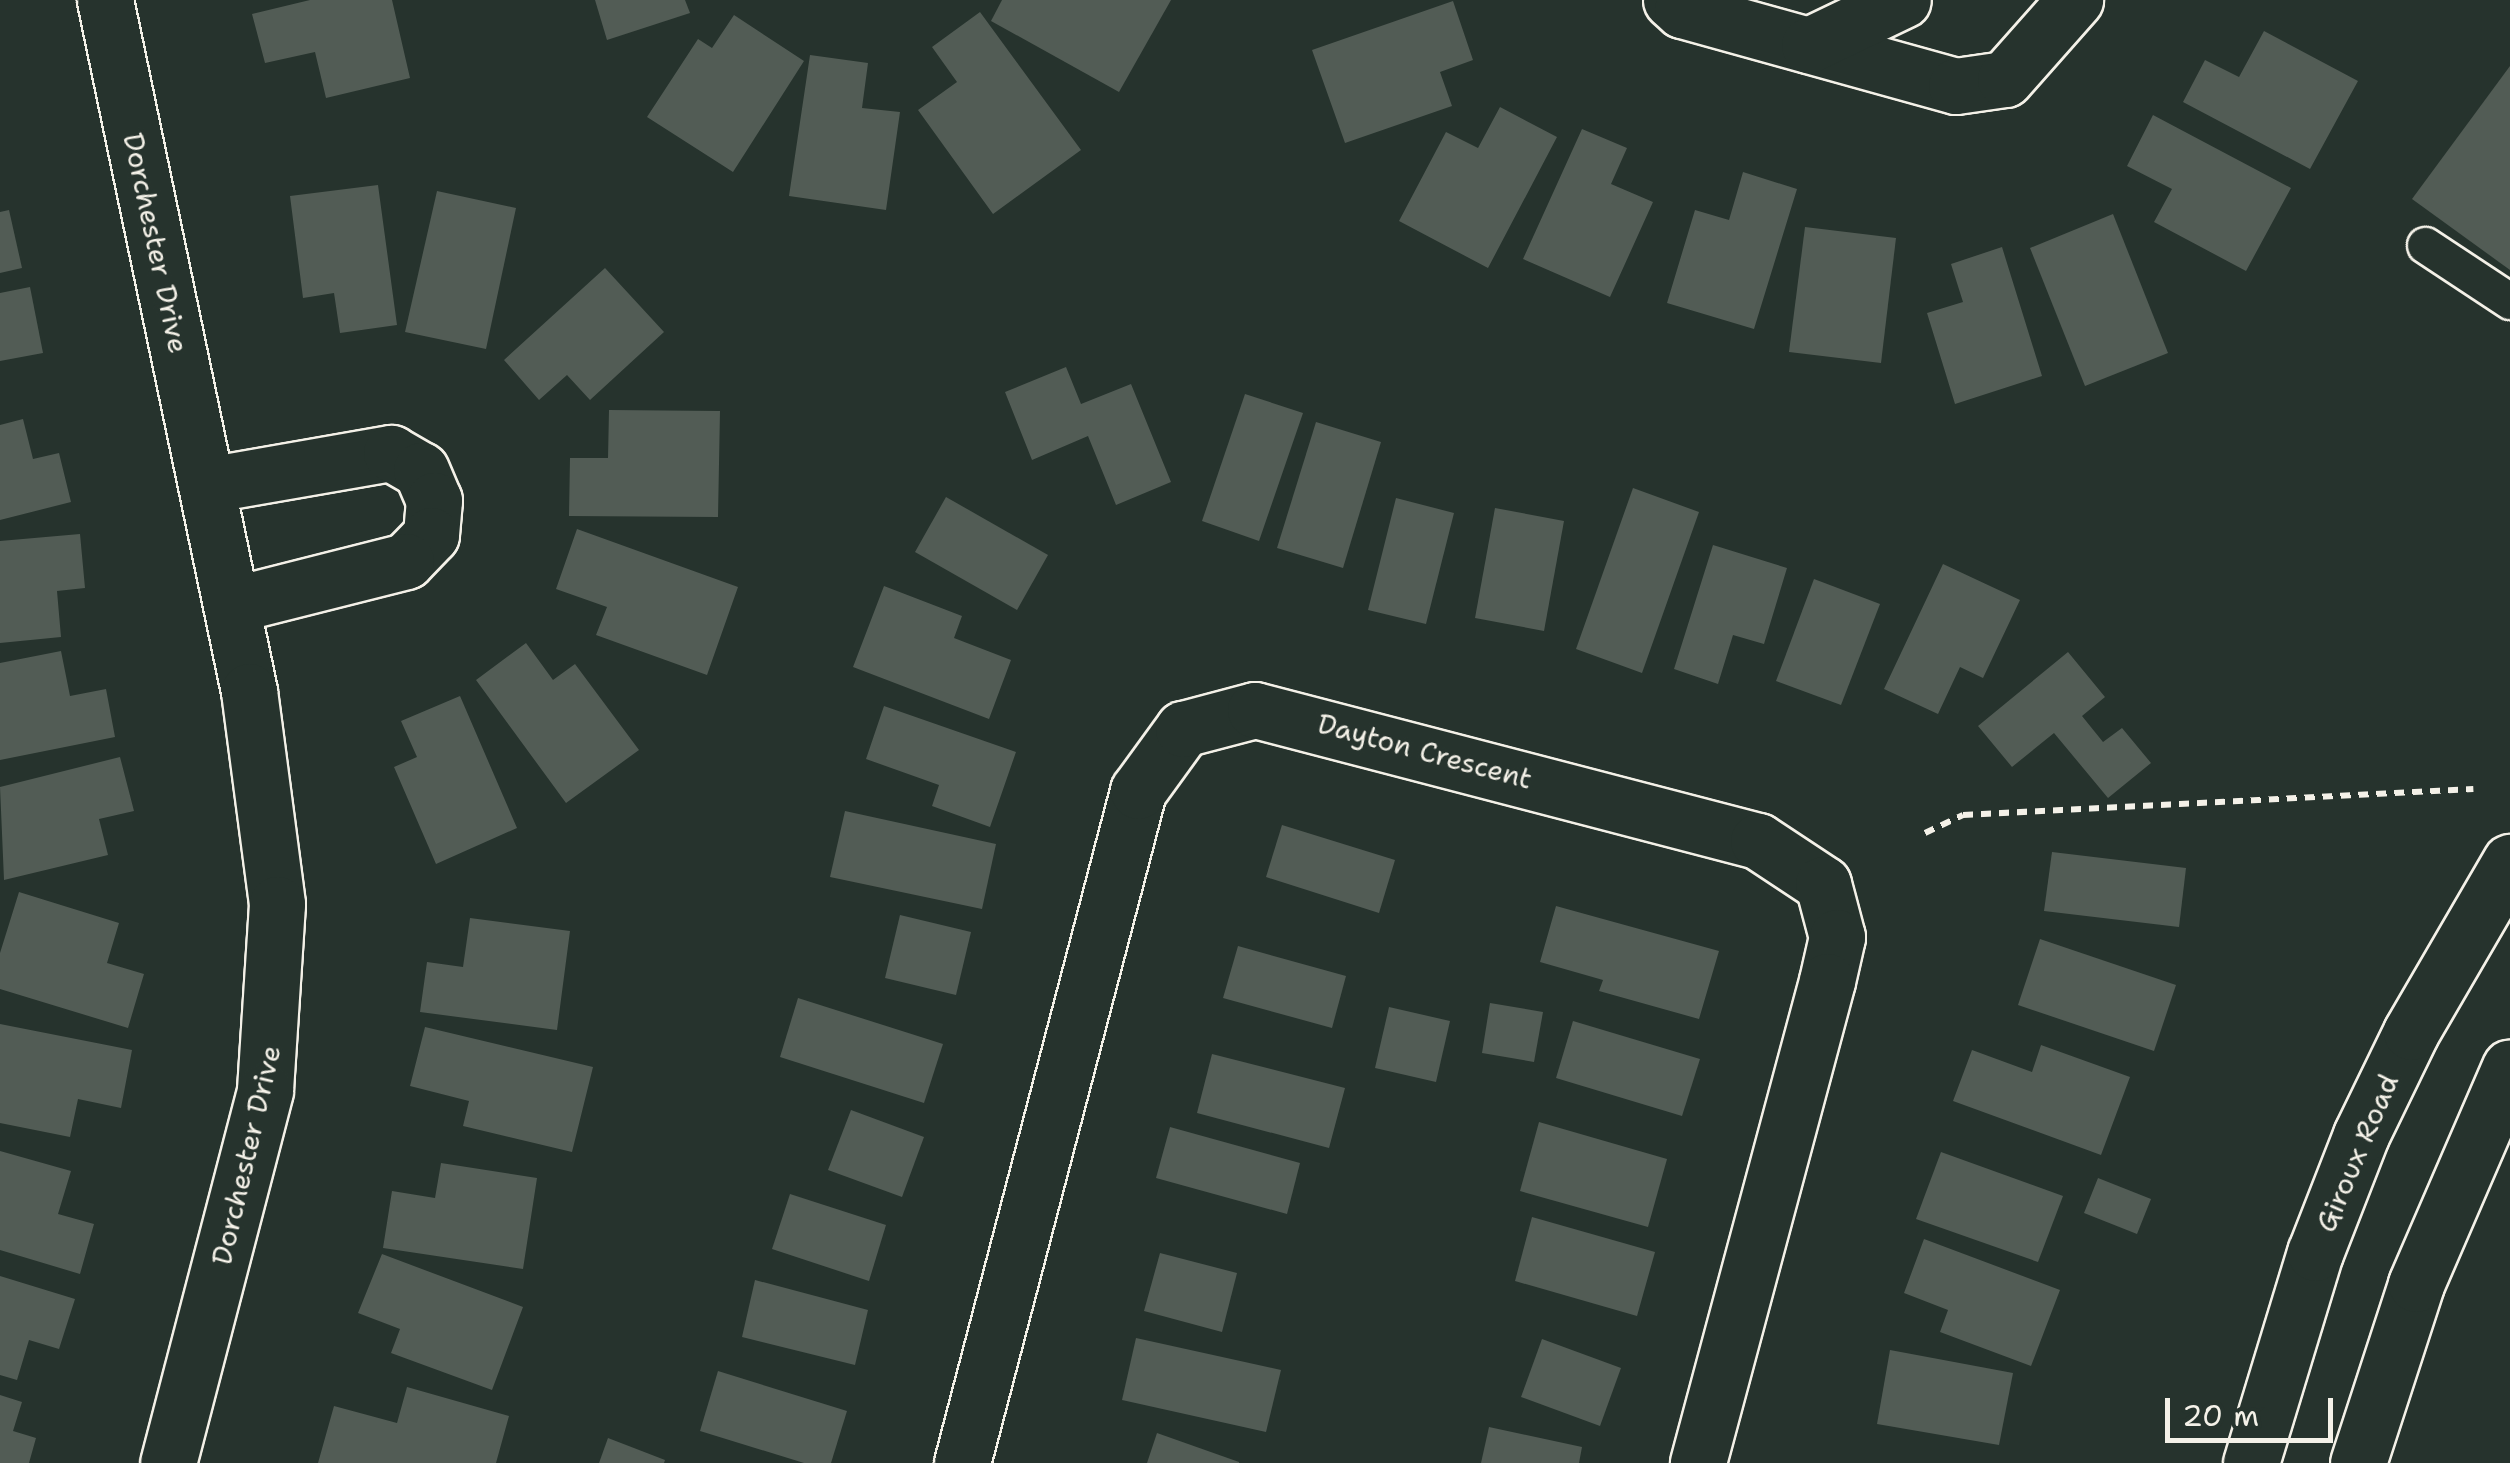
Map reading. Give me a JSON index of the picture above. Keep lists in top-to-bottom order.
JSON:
{
  "streets": {
    "street": ["Dorchester Drive", "Dayton Crescent", "Giroux Road"]
  },
  "scale_bar": "20 m"
}
